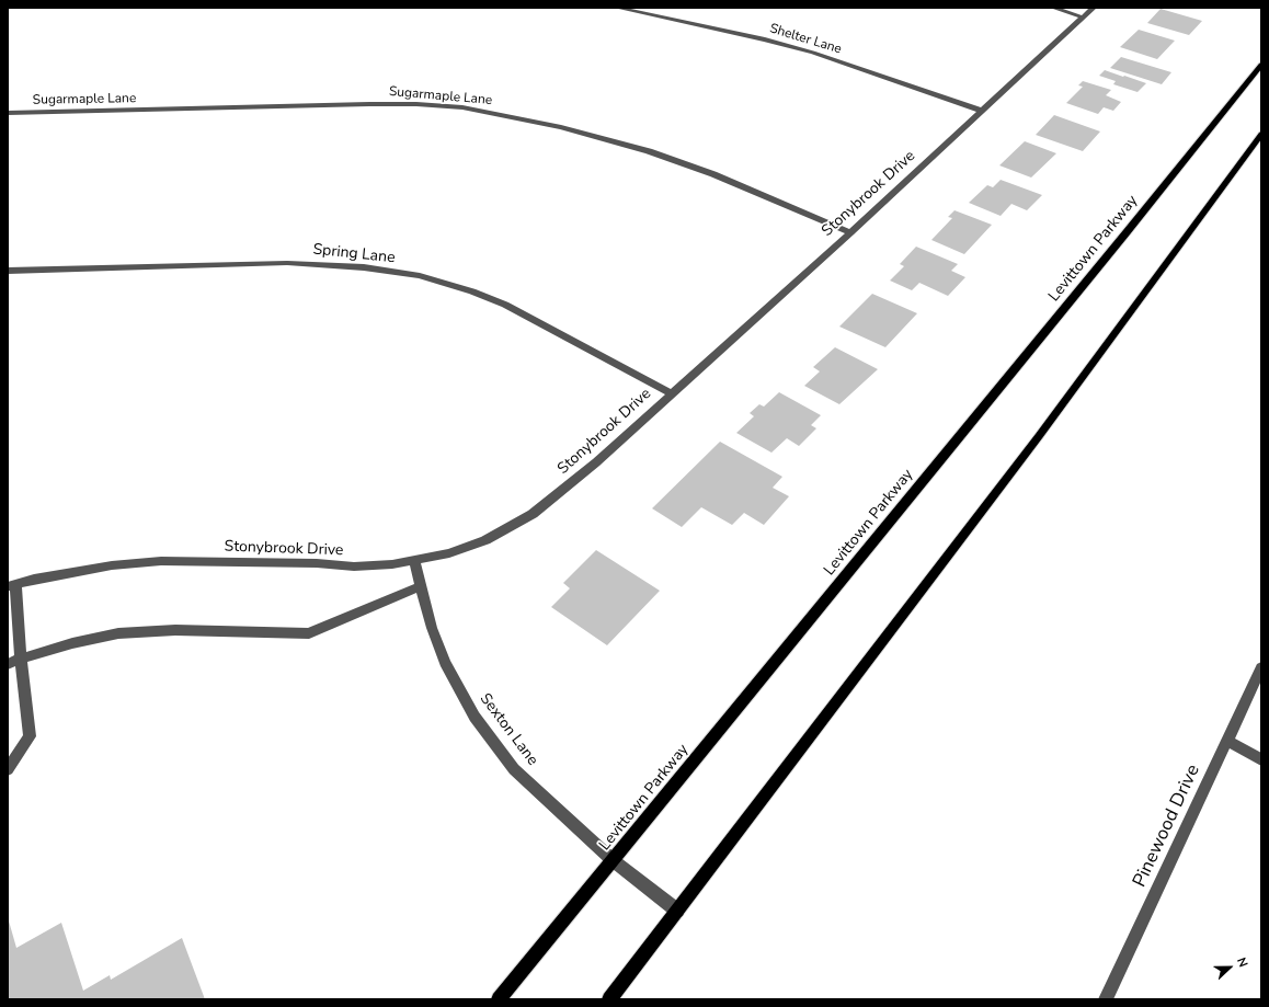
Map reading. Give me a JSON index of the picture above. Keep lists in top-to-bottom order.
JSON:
{
  "streets": {
    "main road": ["Levittown Parkway"],
    "street": [
      "Shelter Lane",
      "Sugarmaple Lane",
      "Stonybrook Drive",
      "Spring Lane",
      "Sexton Lane",
      "Pinewood Drive"
    ]
  },
  "crossings": [
    ["Shelter Lane", "Stonybrook Drive"],
    ["Sugarmaple Lane", "Stonybrook Drive"],
    ["Stonybrook Drive", "Spring Lane"],
    ["Stonybrook Drive", "Sexton Lane"],
    ["Levittown Parkway", "Sexton Lane"]
  ],
  "north": "right"
}
